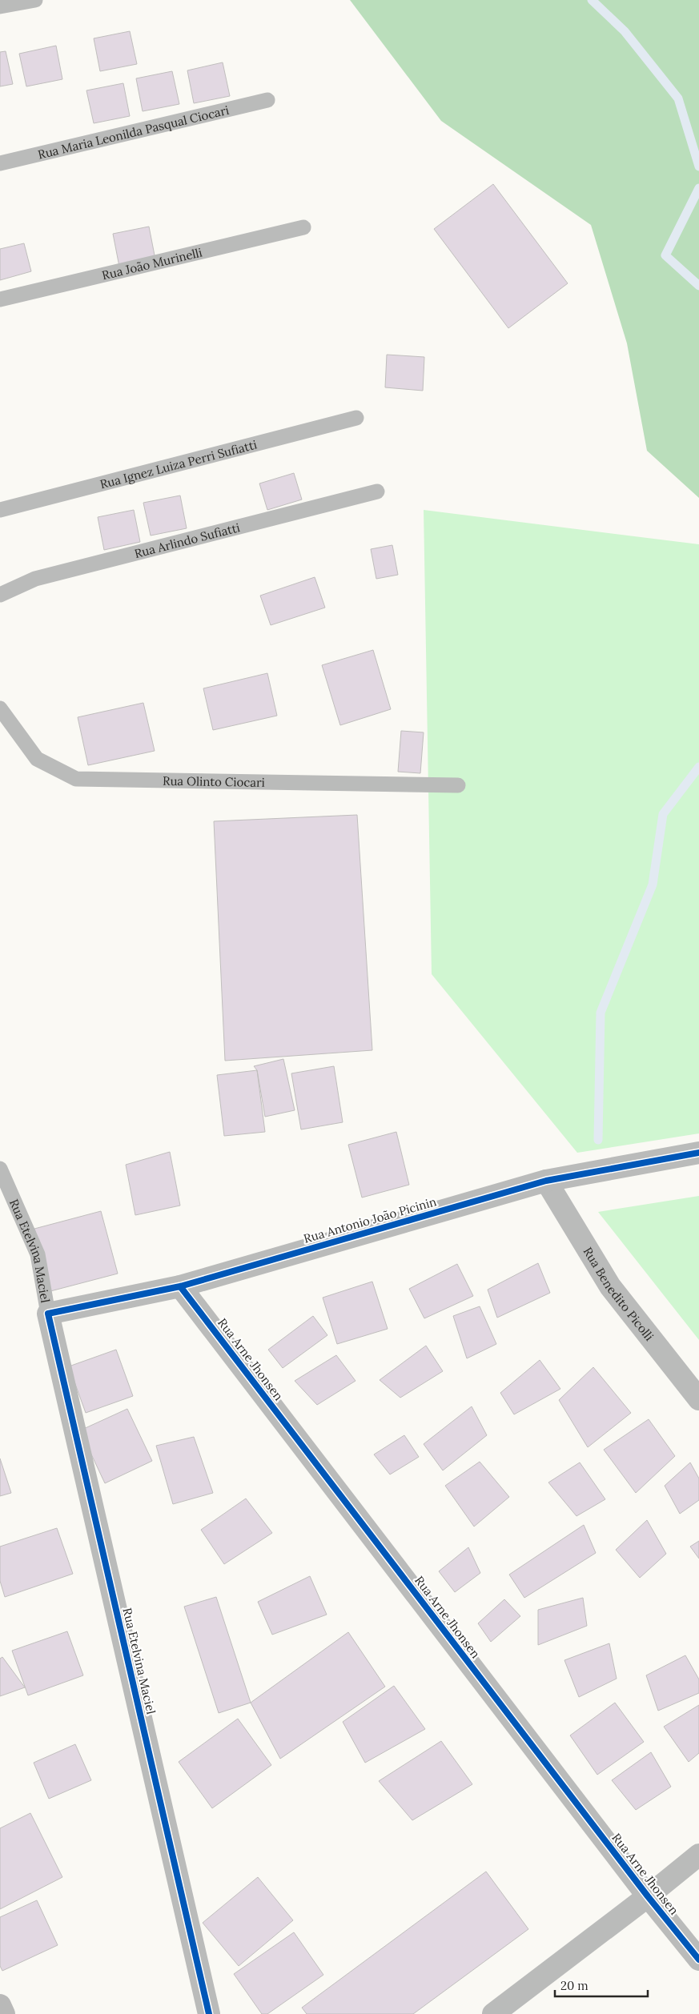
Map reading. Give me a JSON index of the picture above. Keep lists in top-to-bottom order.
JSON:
{
  "streets": {
    "street": [
      "Rua Antonio João Picinin",
      "Rua Etelvina Maciel",
      "Rua Benedito Picolli",
      "Rua Arne Jhonsen"
    ],
    "lane": [
      "Rua Maria Leonilda Pasqual Ciocari",
      "Rua João Murinelli",
      "Rua Ignez Luiza Perri Sufiatti",
      "Rua Arlindo Sufiatti",
      "Rua Olinto Ciocari"
    ]
  },
  "crossings": [
    ["Rua Antonio João Picinin", "Rua Etelvina Maciel"],
    ["Rua Antonio João Picinin", "Rua Benedito Picolli"],
    ["Rua Antonio João Picinin", "Rua Arne Jhonsen"]
  ],
  "scale_bar": "20 m"
}
